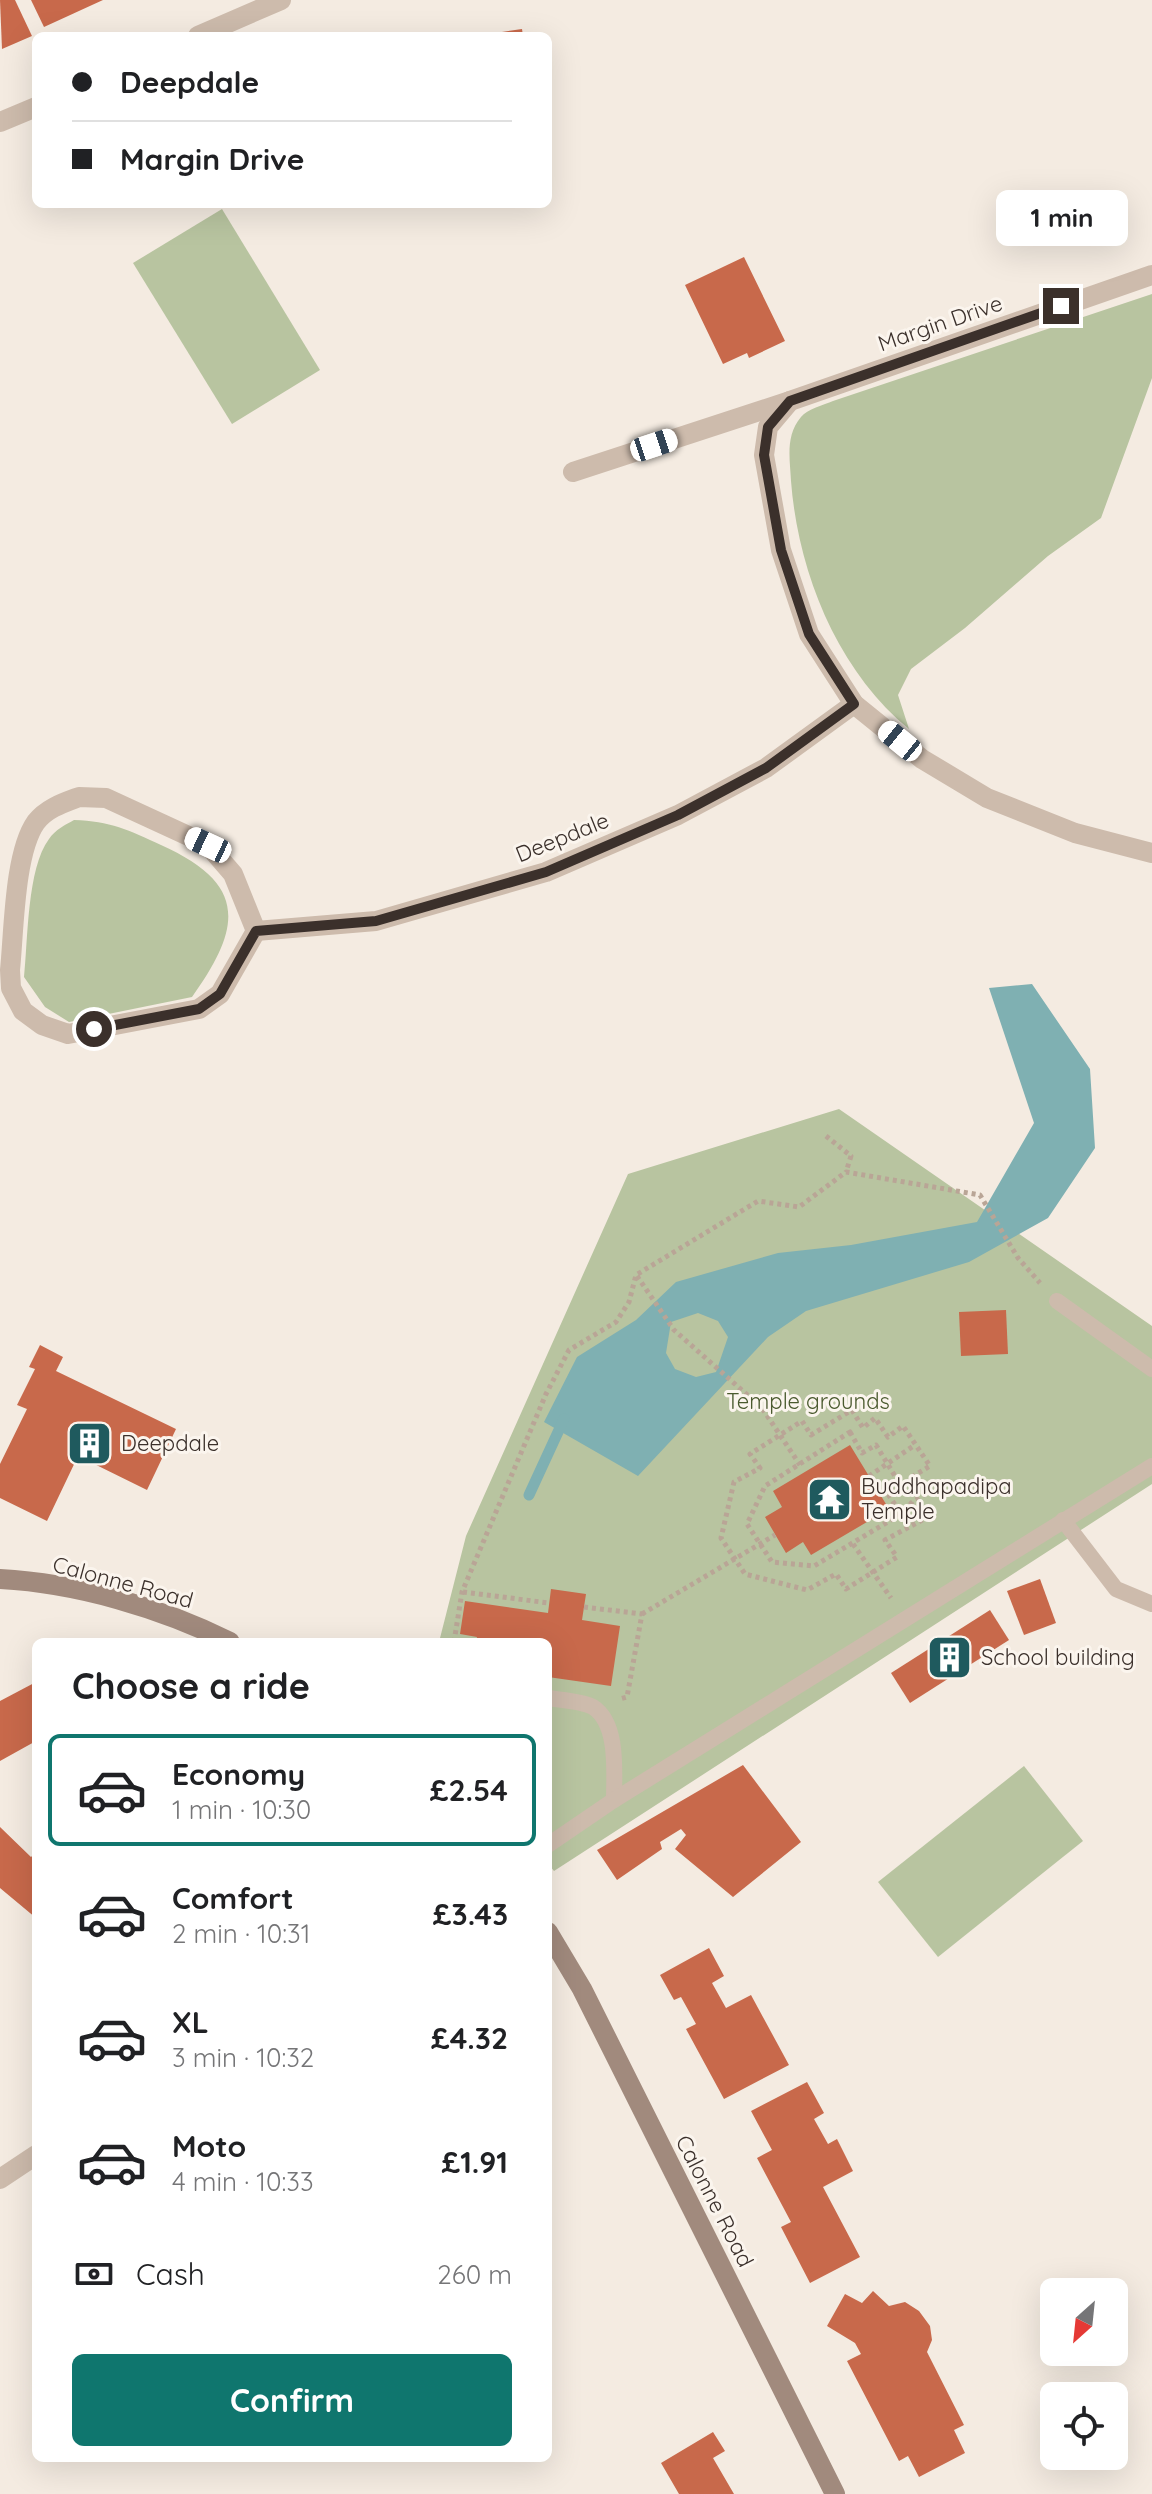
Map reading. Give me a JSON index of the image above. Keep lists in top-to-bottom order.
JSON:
{
  "streets": {
    "street": ["Margin Drive", "Deepdale", "Calonne Road"]
  },
  "parks": ["Temple grounds"],
  "places": {
    "building": ["Deepdale", "School building"],
    "temple": ["Buddhapadipa Temple"]
  },
  "north": "bottom left",
  "page": {
    "banner": ["Deepdale", "Margin Drive"],
    "bubble": "1 min",
    "heading": "Choose a ride",
    "list": [
      {
        "name": "Economy",
        "note": "1 min · 10:30",
        "value": "£2.54"
      },
      {
        "name": "Comfort",
        "note": "2 min · 10:31",
        "value": "£3.43"
      },
      {
        "name": "XL",
        "note": "3 min · 10:32",
        "value": "£4.32"
      },
      {
        "name": "Moto",
        "note": "4 min · 10:33",
        "value": "£1.91"
      }
    ],
    "pay": ["Cash", "260 m"],
    "buttons": "Confirm"
  }
}
